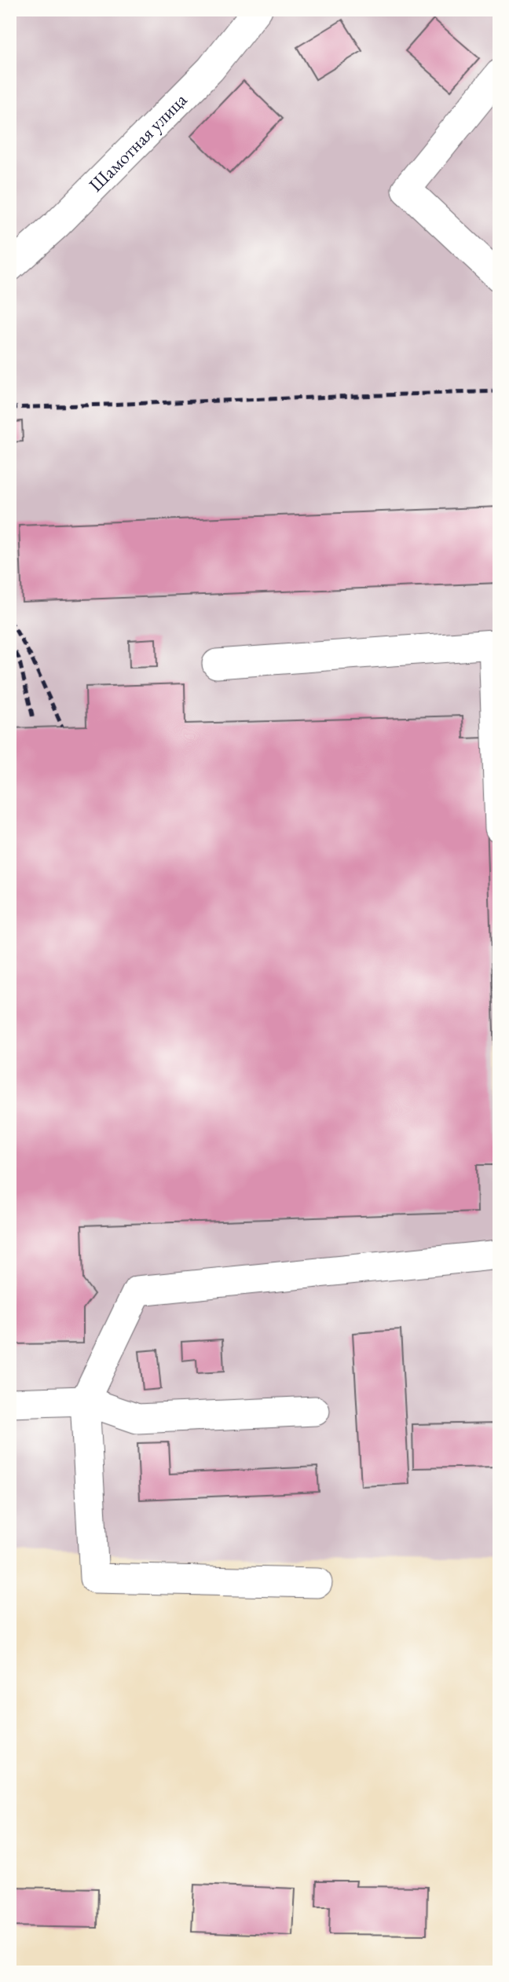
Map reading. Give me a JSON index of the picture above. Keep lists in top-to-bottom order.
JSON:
{
  "streets": {
    "street": ["Шамотная улица"]
  }
}
